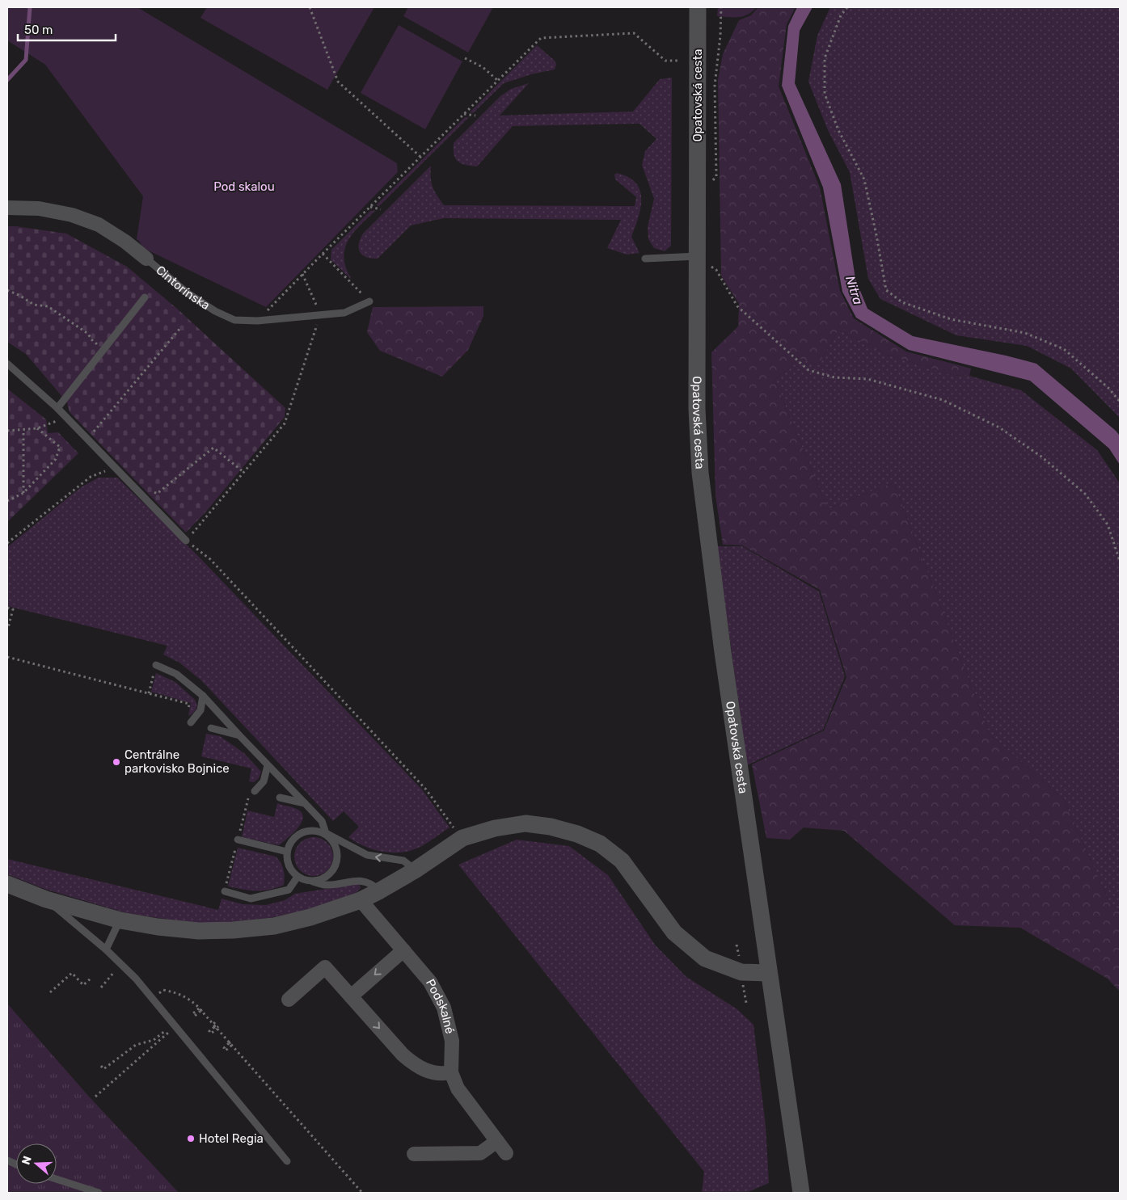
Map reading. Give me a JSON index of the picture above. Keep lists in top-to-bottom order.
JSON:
{
  "streets": {
    "street": ["Opatovská cesta", "Cintorínska", "Podskalné"]
  },
  "water": ["Nitra"],
  "parks": ["Pod skalou"],
  "places": ["Centrálne parkovisko Bojnice", "Hotel Regia"],
  "scale_bar": "50 m",
  "north": "left"
}
